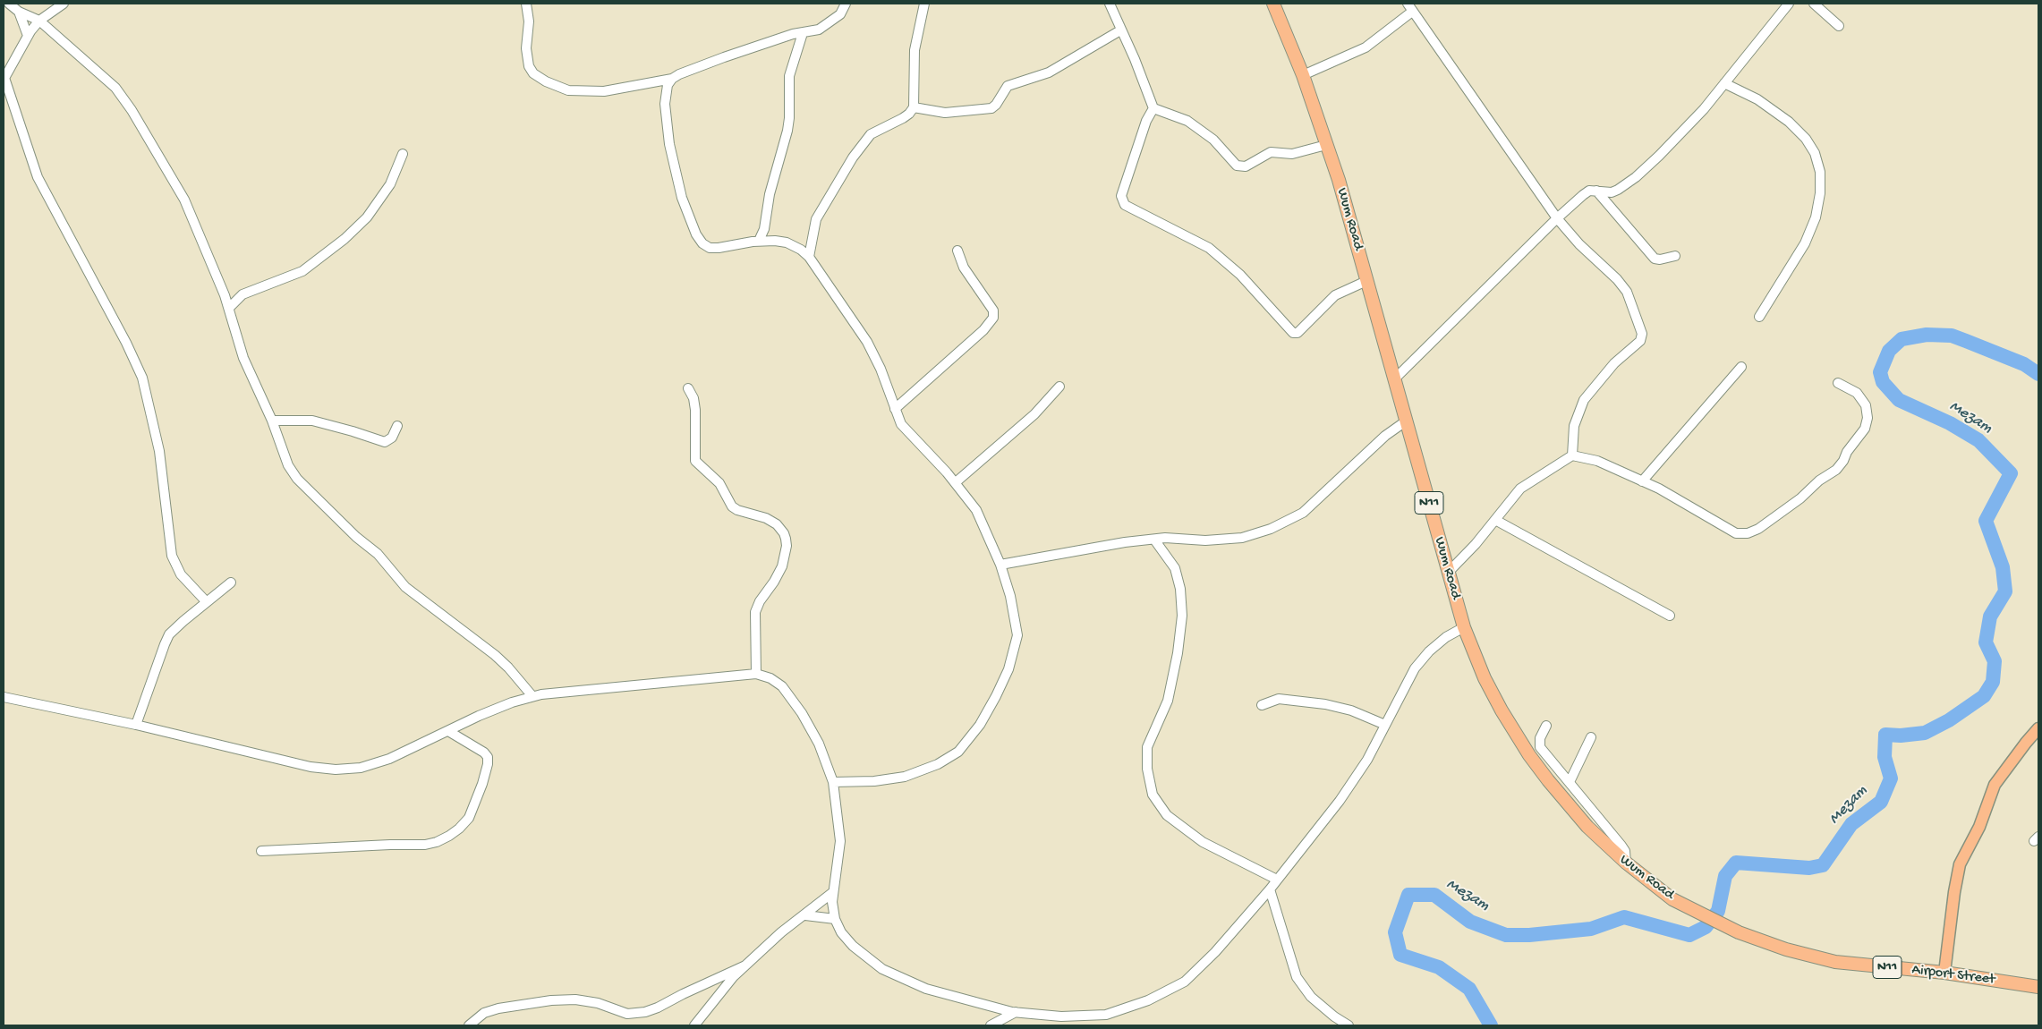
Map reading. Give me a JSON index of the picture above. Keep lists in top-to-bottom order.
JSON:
{
  "streets": {
    "highway": ["Wum Road", "N11", "Airport Street"]
  },
  "crossings": [
    ["Wum Road", "Airport Street"]
  ],
  "water": ["Mezam"]
}
